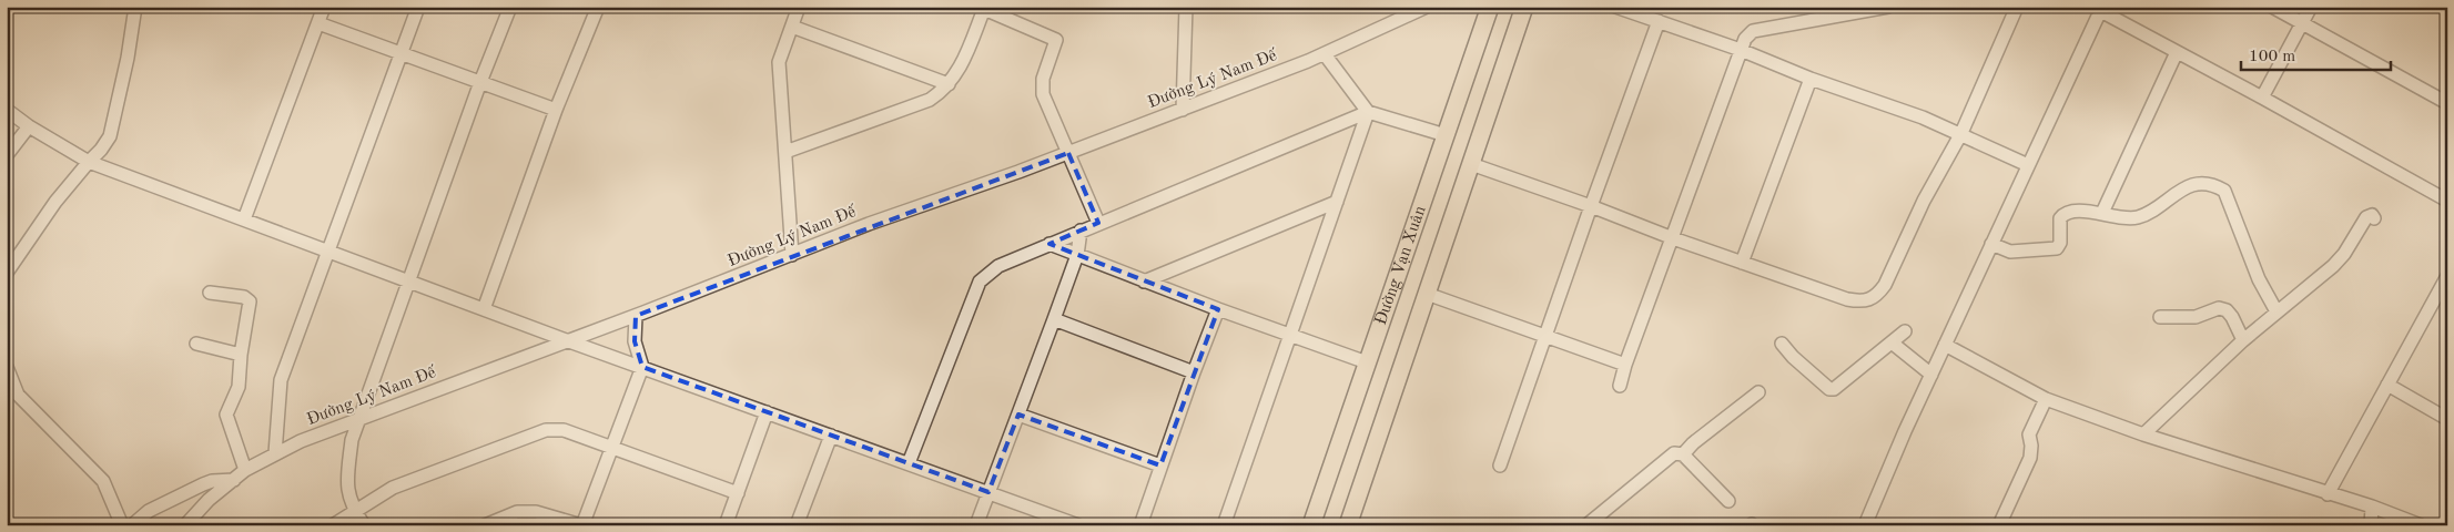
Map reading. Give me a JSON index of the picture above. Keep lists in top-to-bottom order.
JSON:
{
  "streets": {
    "main road": ["Đường Vạn Xuân"],
    "street": ["Đường Lý Nam Đế"]
  },
  "scale_bar": "100 m"
}
